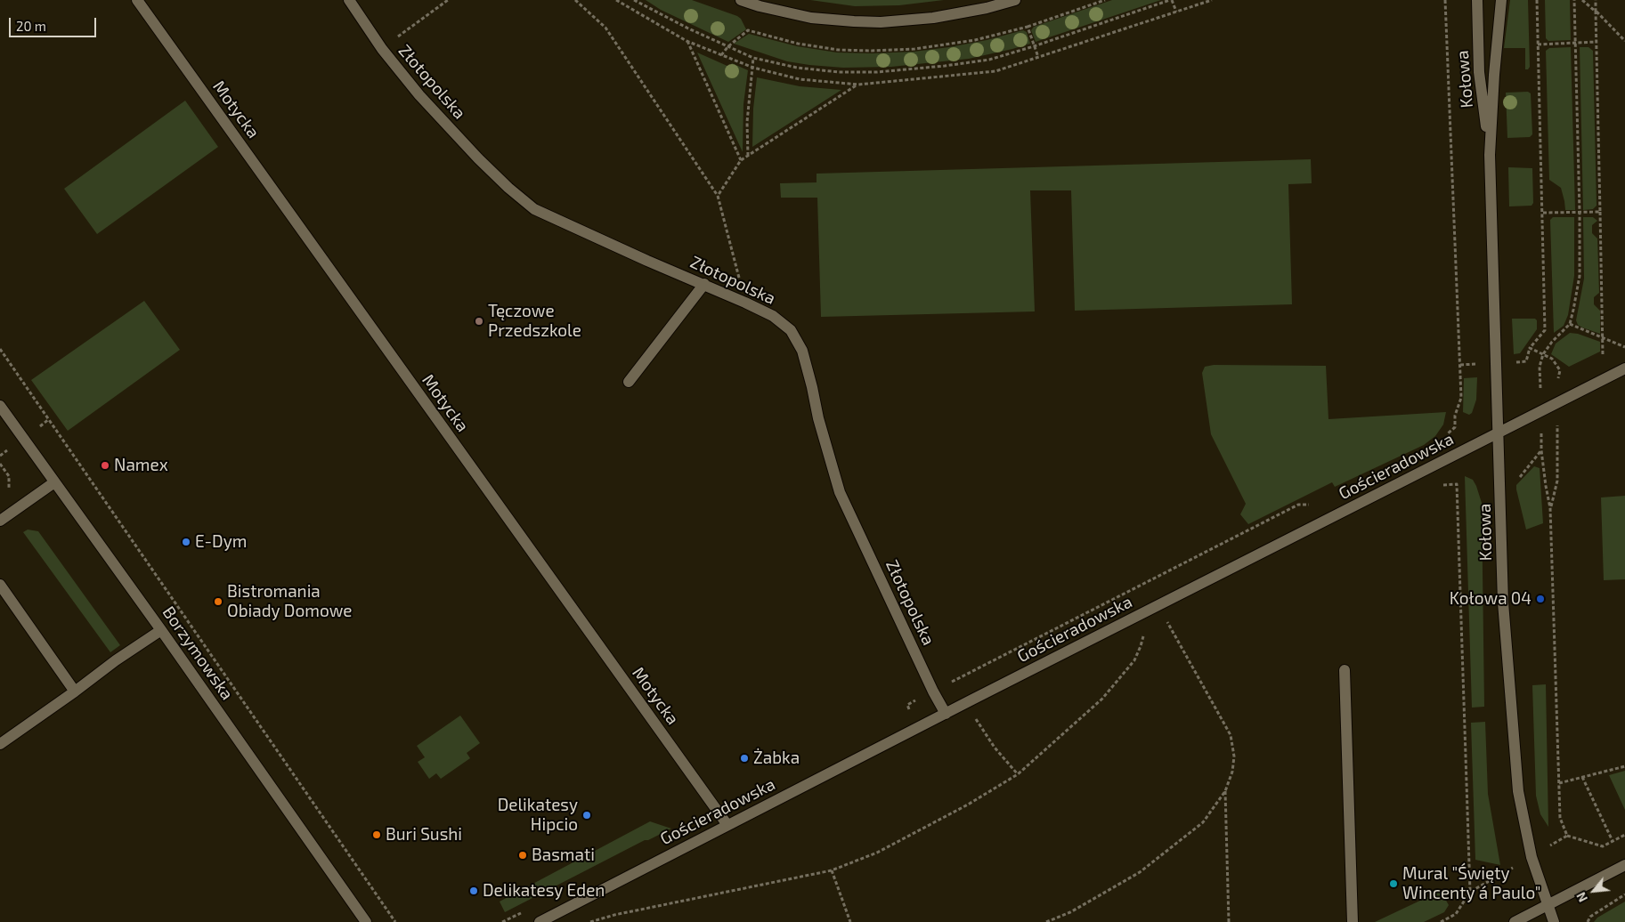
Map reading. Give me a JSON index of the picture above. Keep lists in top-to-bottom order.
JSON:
{
  "streets": {
    "street": [
      "Kołowa",
      "Złotopolska",
      "Motycka",
      "Gościeradowska",
      "Borzymowska"
    ]
  },
  "crossings": [
    ["Kołowa", "Gościeradowska"],
    ["Złotopolska", "Gościeradowska"],
    ["Motycka", "Gościeradowska"]
  ],
  "places": [
    "Tęczowe Przedszkole",
    "Namex",
    "E-Dym",
    "Kołowa 04",
    "Bistromania Obiady Domowe",
    "Żabka",
    "Delikatesy Hipcio",
    "Buri Sushi",
    "Basmati",
    "Mural \"Święty Wincenty á Paulo\"",
    "Delikatesy Eden"
  ],
  "scale_bar": "20 m",
  "north": "bottom left"
}
